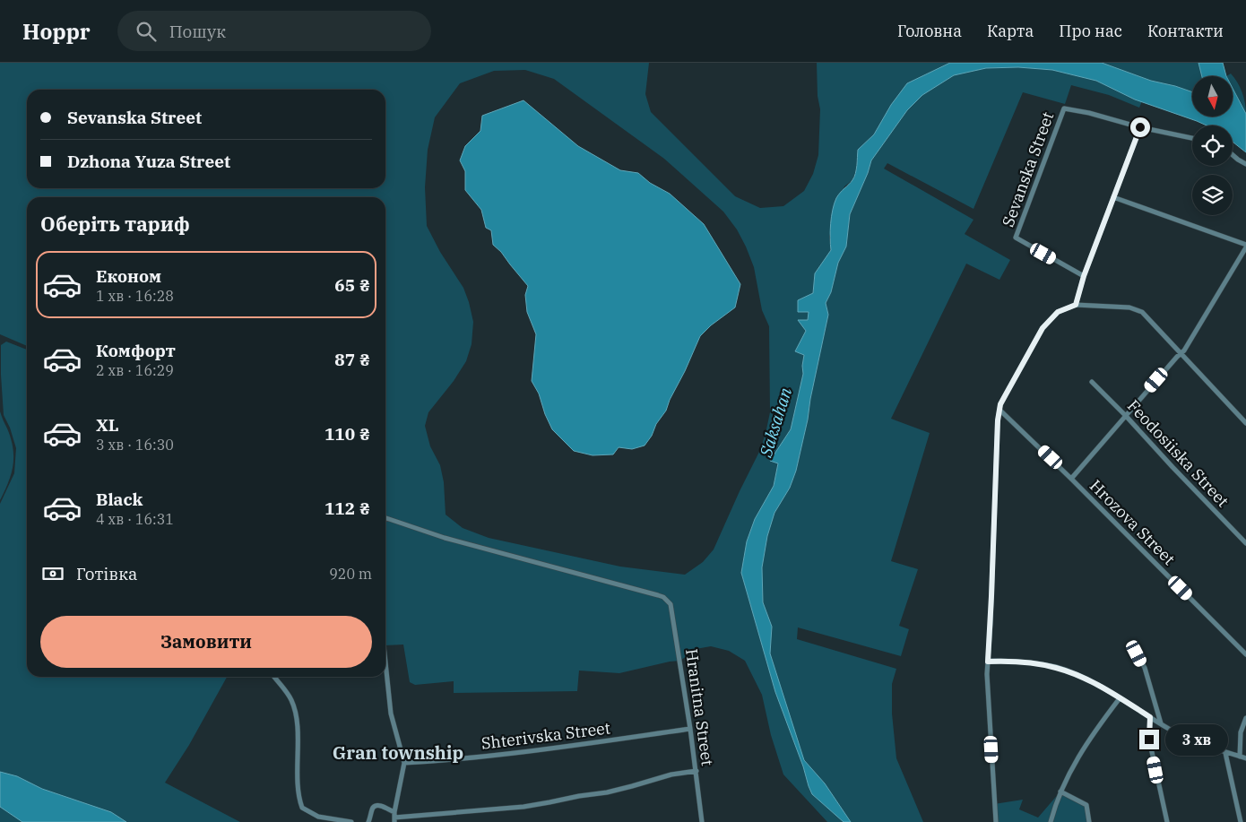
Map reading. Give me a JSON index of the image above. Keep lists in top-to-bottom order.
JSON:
{
  "streets": {
    "street": [
      "Sevanska Street",
      "Feodosiiska Street",
      "Hrozova Street",
      "Hranitna Street",
      "Shterivska Street"
    ]
  },
  "crossings": [
    ["Hranitna Street", "Shterivska Street"]
  ],
  "districts": ["Gran township"],
  "water": ["Saksahan"],
  "north": "bottom",
  "page": {
    "header": "Hoppr",
    "search": "Пошук",
    "nav": [
      "Головна",
      "Карта",
      "Про нас",
      "Контакти"
    ],
    "banner": ["Sevanska Street", "Dzhona Yuza Street"],
    "heading": "Оберіть тариф",
    "list": [
      {
        "name": "Економ",
        "note": "1 хв · 16:28",
        "value": "65 ₴"
      },
      {
        "name": "Комфорт",
        "note": "2 хв · 16:29",
        "value": "87 ₴"
      },
      {
        "name": "XL",
        "note": "3 хв · 16:30",
        "value": "110 ₴"
      },
      {
        "name": "Black",
        "note": "4 хв · 16:31",
        "value": "112 ₴"
      }
    ],
    "pay": ["Готівка", "920 m"],
    "buttons": "Замовити",
    "bubble": "3 хв"
  }
}
